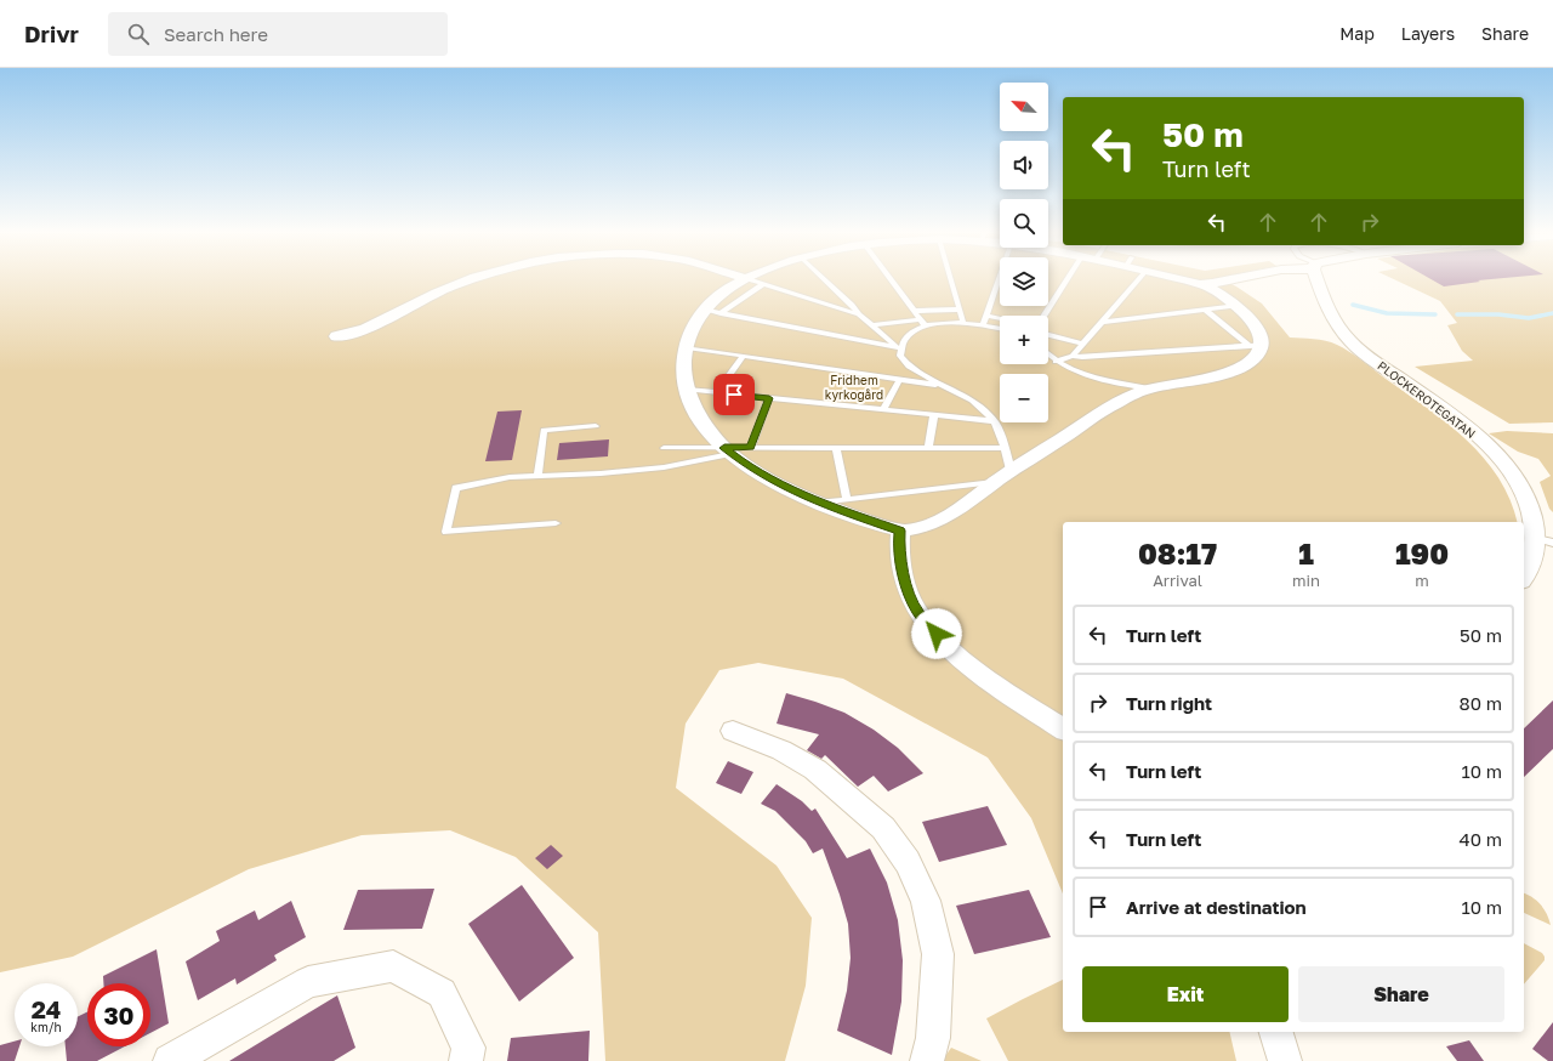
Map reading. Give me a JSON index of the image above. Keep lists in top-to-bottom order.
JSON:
{
  "streets": {
    "street": ["PLOCKEROTEGATAN"]
  },
  "parks": ["Fridhem kyrkogård"],
  "north": "top left",
  "page": {
    "header": "Drivr",
    "search": "Search here",
    "nav": ["Map", "Layers", "Share"],
    "map_buttons": ["+", "−"],
    "turn": ["50 m", "Turn left"],
    "eta": [
      "08:17",
      "Arrival",
      "1",
      "min",
      "190",
      "m"
    ],
    "list": [
      {
        "name": "Turn left",
        "value": "50 m"
      },
      {
        "name": "Turn right",
        "value": "80 m"
      },
      {
        "name": "Turn left",
        "value": "10 m"
      },
      {
        "name": "Turn left",
        "value": "40 m"
      },
      {
        "name": "Arrive at destination",
        "value": "10 m"
      }
    ],
    "buttons": ["Exit", "Share"],
    "speed": "24 km/h",
    "limit": "30"
  }
}
